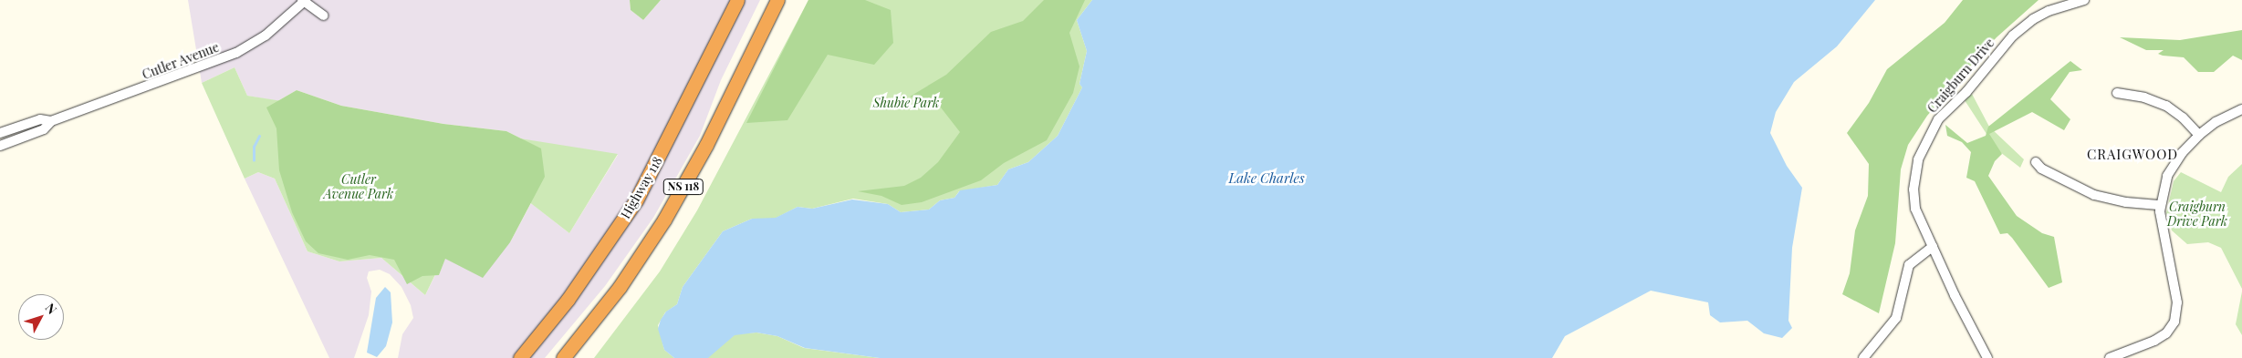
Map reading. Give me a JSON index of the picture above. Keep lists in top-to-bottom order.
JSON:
{
  "streets": {
    "highway": ["NS 118", "Highway 118"],
    "street": ["Cutler Avenue", "Craigburn Drive"]
  },
  "districts": ["CRAIGWOOD"],
  "water": ["Lake Charles"],
  "parks": ["Shubie Park", "Cutler Avenue Park", "Craigburn Drive Park"],
  "north": "top right"
}
